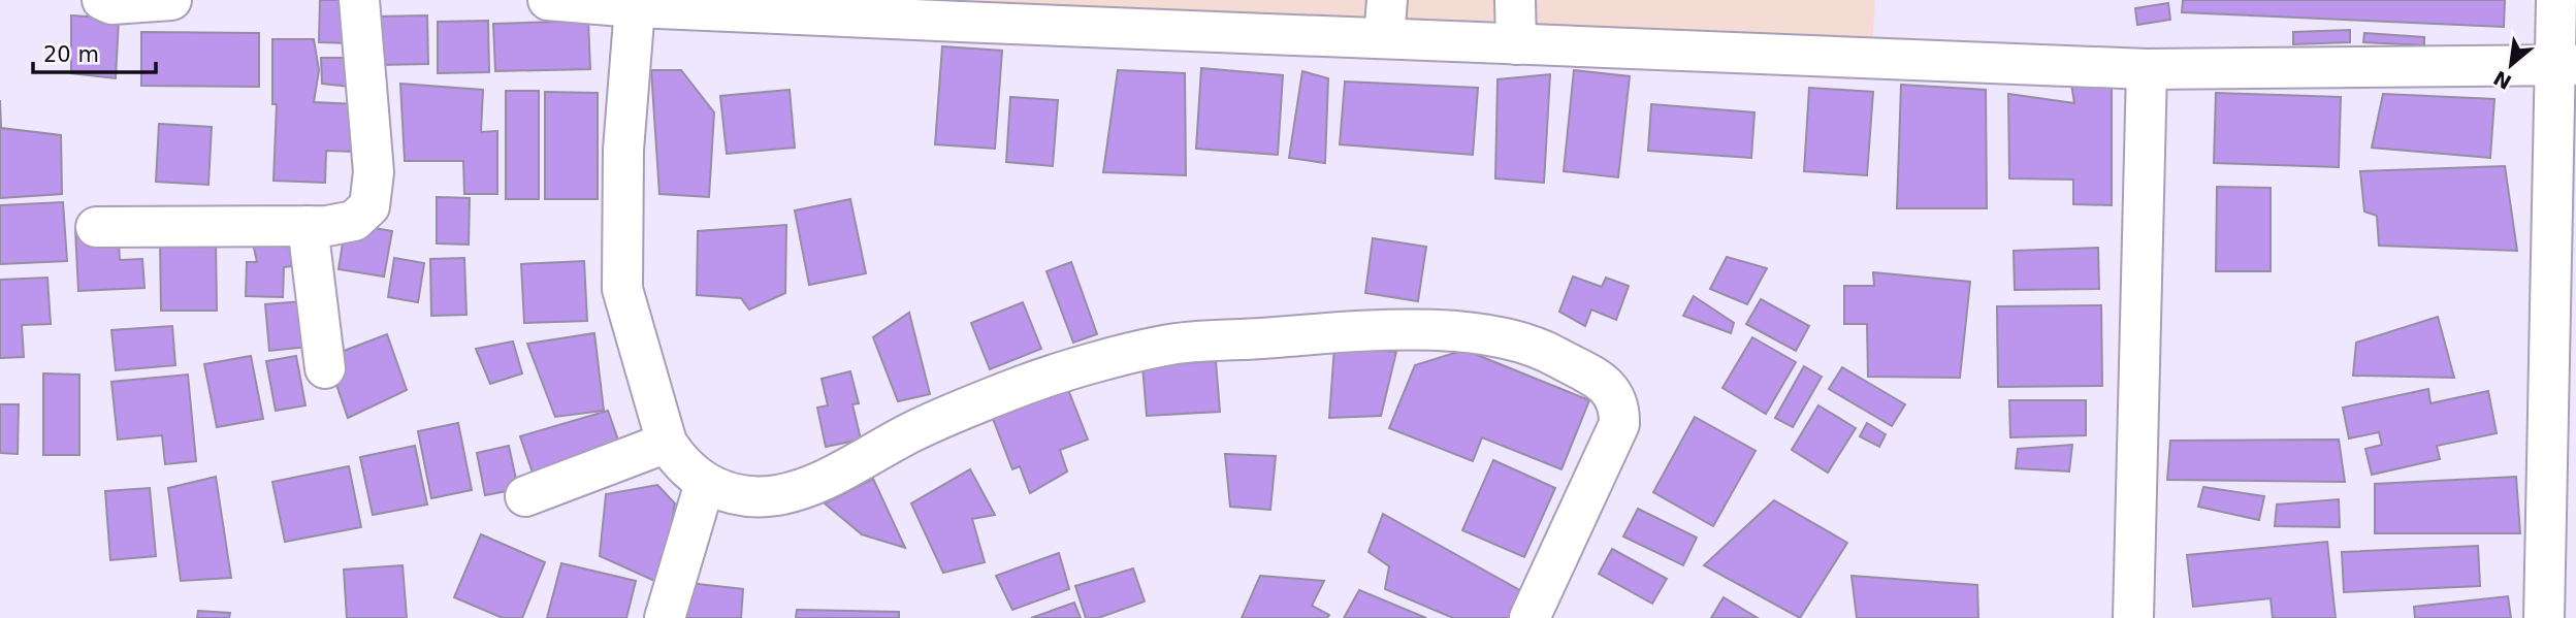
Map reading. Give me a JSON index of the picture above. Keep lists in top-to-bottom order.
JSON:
{
  "scale_bar": "20 m",
  "north": "bottom left"
}
